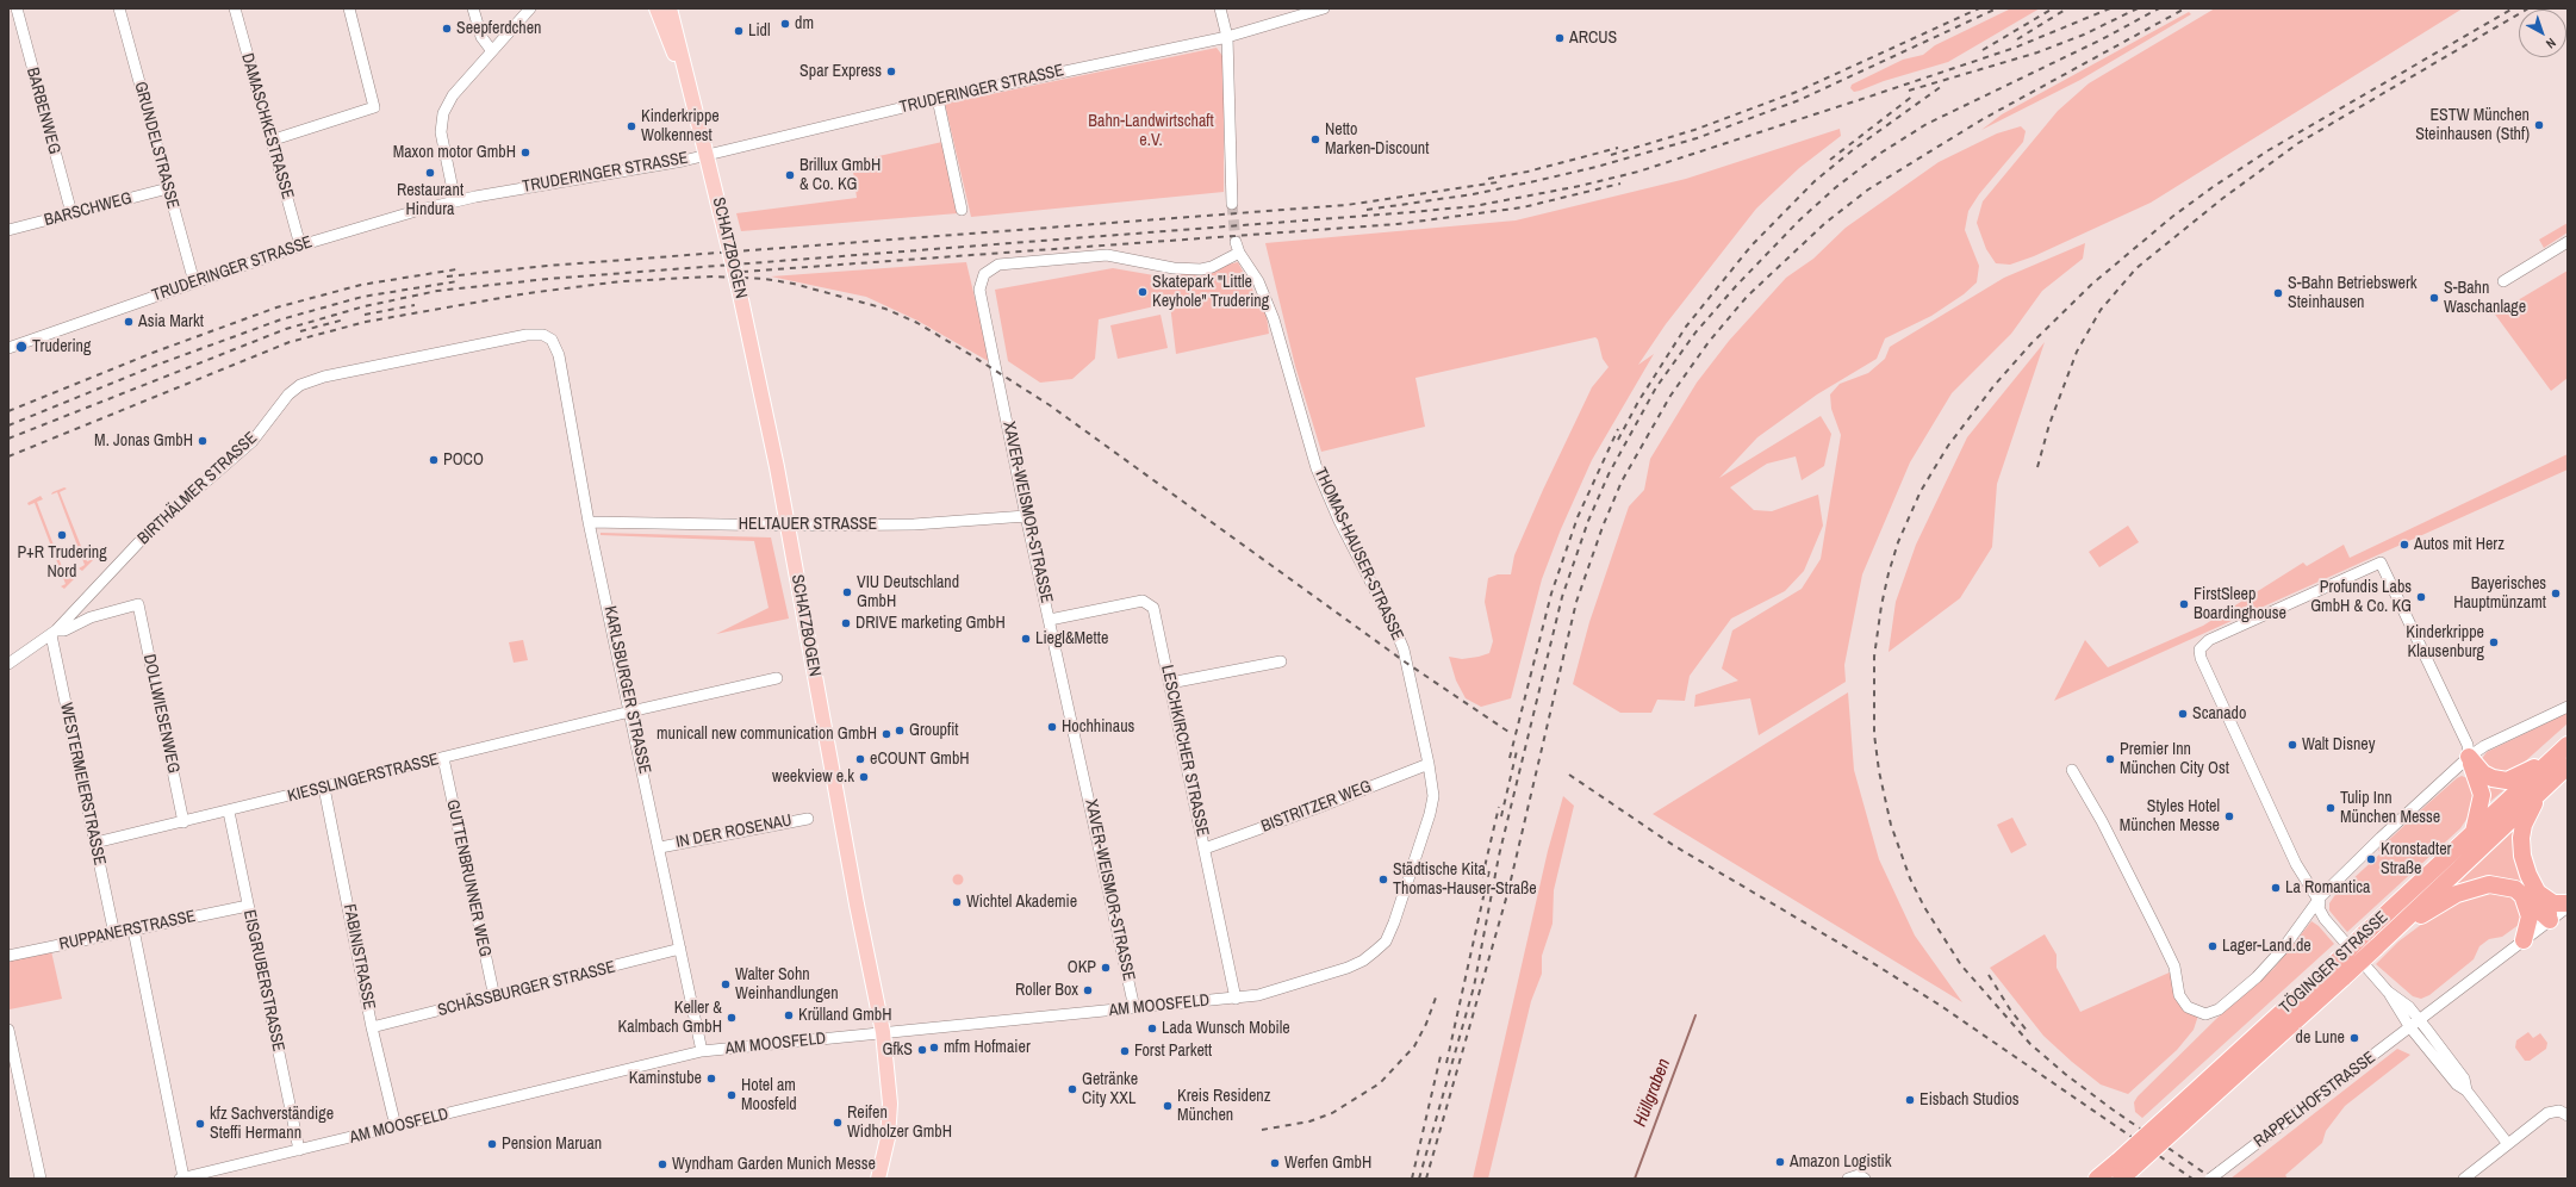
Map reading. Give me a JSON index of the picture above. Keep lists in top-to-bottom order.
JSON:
{
  "streets": {
    "highway": ["TÖGINGER STRASSE"],
    "main road": ["SCHATZBOGEN"],
    "street": [
      "TRUDERINGER STRASSE",
      "BARBENWEG",
      "DAMASCHKESTRASSE",
      "GRUNDELSTRASSE",
      "BARSCHWEG",
      "BIRTHÄLMER STRASSE",
      "XAVER-WEISMOR-STRASSE",
      "HELTAUER STRASSE",
      "THOMAS-HAUSER-STRASSE",
      "KARLSBURGER STRASSE",
      "DOLLWIESENWEG",
      "LESCHKIRCHER STRASSE",
      "KIESSLINGERSTRASSE",
      "WESTERMEIERSTRASSE",
      "BISTRITZER WEG",
      "IN DER ROSENAU",
      "GUTTENBRUNNER WEG",
      "RUPPANERSTRASSE",
      "FABINISTRASSE",
      "EISGRUBERSTRASSE",
      "SCHÄSSBURGER STRASSE",
      "AM MOOSFELD",
      "RAPPELHOFSTRASSE"
    ]
  },
  "crossings": [
    ["TRUDERINGER STRASSE", "DAMASCHKESTRASSE"],
    ["TRUDERINGER STRASSE", "GRUNDELSTRASSE"],
    ["BARBENWEG", "BARSCHWEG"],
    ["GRUNDELSTRASSE", "BARSCHWEG"],
    ["SCHATZBOGEN", "HELTAUER STRASSE"],
    ["SCHATZBOGEN", "AM MOOSFELD"],
    ["BIRTHÄLMER STRASSE", "KARLSBURGER STRASSE"],
    ["BIRTHÄLMER STRASSE", "DOLLWIESENWEG"],
    ["BIRTHÄLMER STRASSE", "WESTERMEIERSTRASSE"],
    ["XAVER-WEISMOR-STRASSE", "HELTAUER STRASSE"],
    ["XAVER-WEISMOR-STRASSE", "THOMAS-HAUSER-STRASSE"],
    ["XAVER-WEISMOR-STRASSE", "LESCHKIRCHER STRASSE"],
    ["XAVER-WEISMOR-STRASSE", "AM MOOSFELD"],
    ["HELTAUER STRASSE", "KARLSBURGER STRASSE"],
    ["THOMAS-HAUSER-STRASSE", "BISTRITZER WEG"],
    ["THOMAS-HAUSER-STRASSE", "AM MOOSFELD"],
    ["KARLSBURGER STRASSE", "KIESSLINGERSTRASSE"],
    ["KARLSBURGER STRASSE", "IN DER ROSENAU"],
    ["KARLSBURGER STRASSE", "SCHÄSSBURGER STRASSE"],
    ["KARLSBURGER STRASSE", "AM MOOSFELD"],
    ["DOLLWIESENWEG", "KIESSLINGERSTRASSE"],
    ["LESCHKIRCHER STRASSE", "BISTRITZER WEG"],
    ["LESCHKIRCHER STRASSE", "AM MOOSFELD"],
    ["KIESSLINGERSTRASSE", "WESTERMEIERSTRASSE"],
    ["KIESSLINGERSTRASSE", "GUTTENBRUNNER WEG"],
    ["KIESSLINGERSTRASSE", "FABINISTRASSE"],
    ["KIESSLINGERSTRASSE", "EISGRUBERSTRASSE"],
    ["WESTERMEIERSTRASSE", "RUPPANERSTRASSE"],
    ["GUTTENBRUNNER WEG", "SCHÄSSBURGER STRASSE"],
    ["RUPPANERSTRASSE", "EISGRUBERSTRASSE"],
    ["FABINISTRASSE", "SCHÄSSBURGER STRASSE"],
    ["FABINISTRASSE", "AM MOOSFELD"],
    ["EISGRUBERSTRASSE", "AM MOOSFELD"]
  ],
  "water": ["Hüllgraben"],
  "parks": ["Bahn-Landwirtschaft e.V."],
  "places": [
    "dm",
    "Seepferdchen",
    "Lidl",
    "ARCUS",
    "Spar Express",
    "ESTW München Steinhausen (Sthf)",
    "Kinderkrippe Wolkennest",
    "Netto Marken-Discount",
    "Maxon motor GmbH",
    "Restaurant Hindura",
    "Brillux GmbH & Co. KG",
    "Skatepark \"Little Keyhole\" Trudering",
    "S-Bahn Betriebswerk Steinhausen",
    "S-Bahn Waschanlage",
    "Asia Markt",
    "Trudering",
    "M. Jonas GmbH",
    "POCO",
    "P+R Trudering Nord",
    "Autos mit Herz",
    "VIU Deutschland GmbH",
    "Bayerisches Hauptmünzamt",
    "Profundis Labs GmbH & Co. KG",
    "FirstSleep Boardinghouse",
    "DRIVE marketing GmbH",
    "Liegl&Mette",
    "Kinderkrippe Klausenburg",
    "Scanado",
    "Hochhinaus",
    "Groupfit",
    "municall new communication GmbH",
    "Walt Disney",
    "eCOUNT GmbH",
    "Premier Inn München City Ost",
    "weekview e.k",
    "Tulip Inn München Messe",
    "Styles Hotel München Messe",
    "Kronstadter Straße",
    "Städtische Kita Thomas-Hauser-Straße",
    "La Romantica",
    "Wichtel Akademie",
    "Lager-Land.de",
    "OKP",
    "Walter Sohn Weinhandlungen",
    "Roller Box",
    "Krülland GmbH",
    "Keller & Kalmbach GmbH",
    "Lada Wunsch Mobile",
    "de Lune",
    "mfm Hofmaier",
    "GfkS",
    "Forst Parkett",
    "Kaminstube",
    "Getränke City XXL",
    "Hotel am Moosfeld",
    "Eisbach Studios",
    "Kreis Residenz München",
    "Reifen Widholzer GmbH",
    "kfz Sachverständige Steffi Hermann",
    "Pension Maruan",
    "Amazon Logistik",
    "Werfen GmbH",
    "Wyndham Garden Munich Messe"
  ],
  "north": "bottom right"
}
